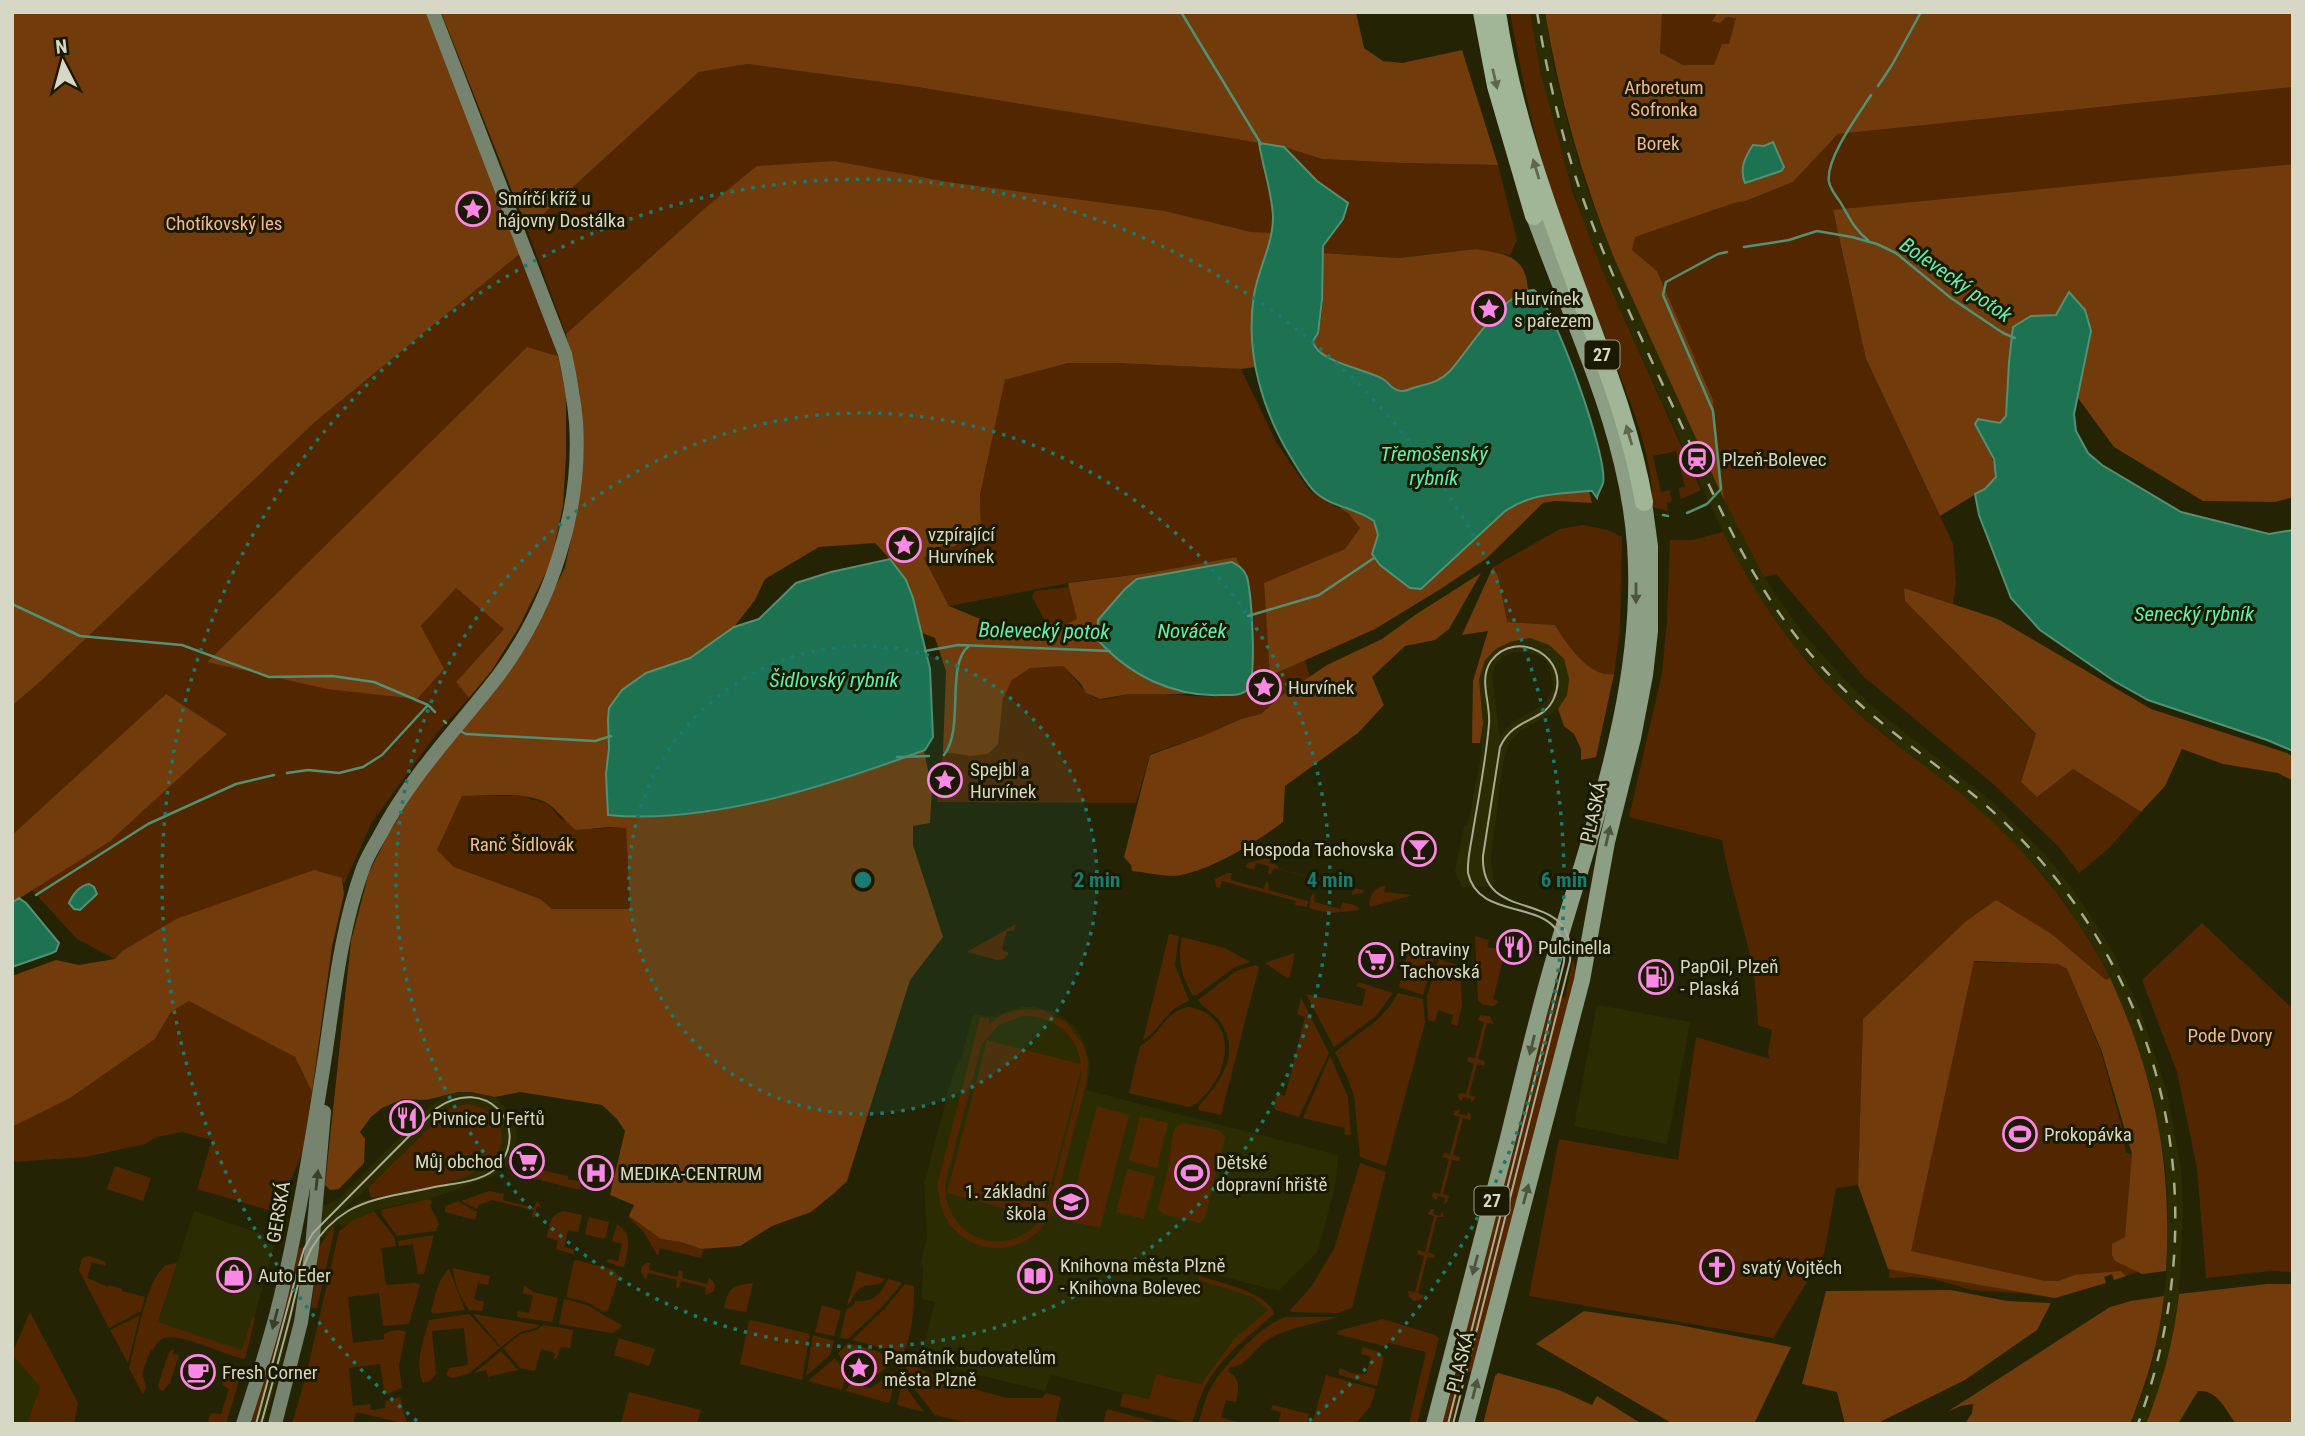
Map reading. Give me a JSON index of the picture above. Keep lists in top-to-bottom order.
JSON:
{
  "streets": {
    "highway": ["27", "PLASKÁ"],
    "street": ["GERSKÁ"]
  },
  "crossings": [
    ["27", "PLASKÁ"]
  ],
  "water": [
    "Bolevecký potok",
    "Třemošenský rybník",
    "Senecký rybník",
    "Nováček",
    "Šidlovský rybník"
  ],
  "parks": [
    "Arboretum Sofronka",
    "Borek",
    "Chotíkovský les",
    "Ranč Šídlovák",
    "Pode Dvory"
  ],
  "places": {
    "place": [
      "Smírčí kříž u hájovny Dostálka",
      "Hurvínek s pařezem",
      "vzpírající Hurvínek",
      "Hurvínek",
      "Spejbl a Hurvínek",
      "Památník budovatelům města Plzně"
    ],
    "station": ["Plzeň-Bolevec"],
    "bar": ["Hospoda Tachovska"],
    "restaurant": ["Pulcinella", "Pivnice U Feřtů"],
    "supermarket": ["Potraviny Tachovská", "Můj obchod"],
    "fuel station": ["PapOil, Plzeň - Plaská"],
    "sports": ["Prokopávka", "Dětské dopravní hřiště"],
    "hospital": ["MEDIKA-CENTRUM"],
    "school or university": ["1. základní škola"],
    "church": ["svatý Vojtěch"],
    "shop": ["Auto Eder"],
    "library": ["Knihovna města Plzně - Knihovna Bolevec"],
    "cafe": ["Fresh Corner"]
  },
  "north": "top",
  "rings": ["2 min", "4 min", "6 min"]
}
